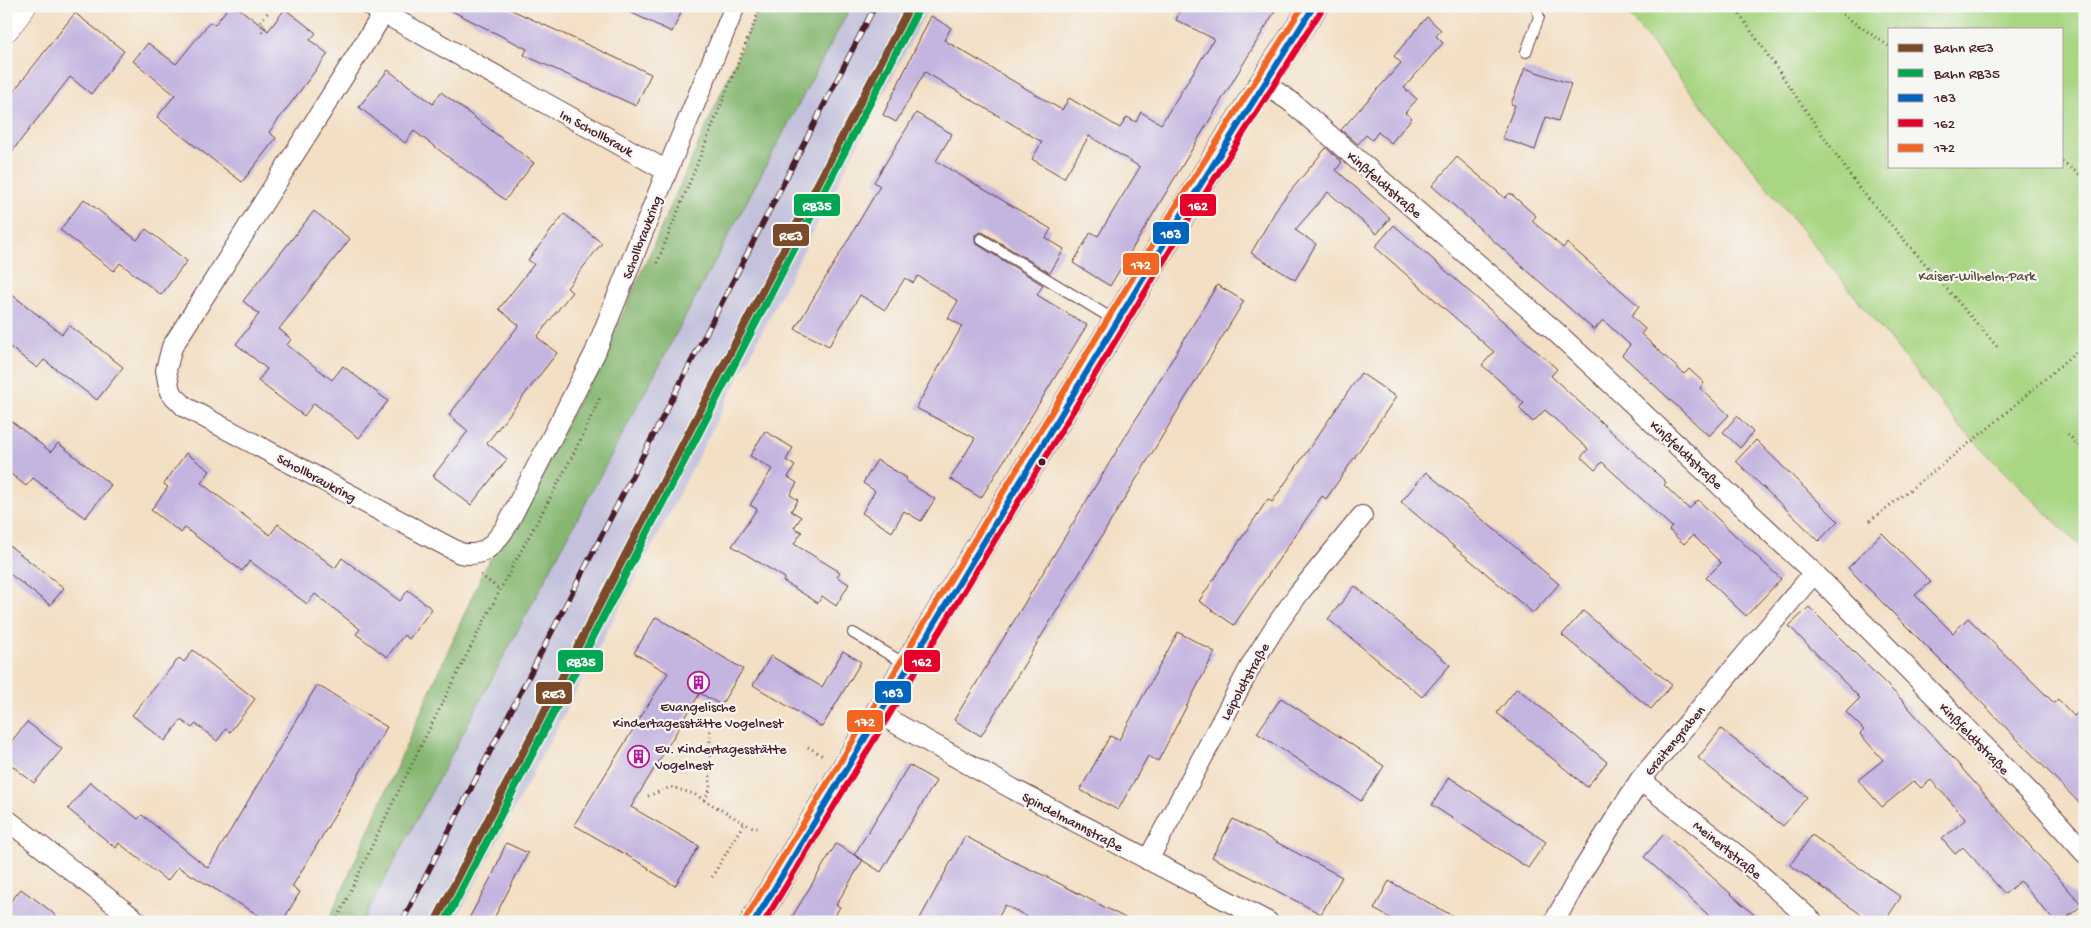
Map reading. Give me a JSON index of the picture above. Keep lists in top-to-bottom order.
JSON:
{
  "streets": {
    "street": [
      "Im Schollbrauk",
      "Kinßfeldtstraße",
      "Schollbraukring",
      "Leipoldtstraße",
      "Graitengraben",
      "Spindelmannstraße",
      "Meinertstraße"
    ]
  },
  "crossings": [
    ["Im Schollbrauk", "Schollbraukring"],
    ["Kinßfeldtstraße", "Graitengraben"],
    ["Leipoldtstraße", "Spindelmannstraße"],
    ["Graitengraben", "Meinertstraße"]
  ],
  "parks": ["Kaiser-Wilhelm-Park"],
  "places": {
    "building": ["Evangelische Kindertagesstätte Vogelnest", "Ev. Kindertagesstätte Vogelnest"]
  },
  "lines": [
    "rail line RE3",
    "transit line 183",
    "transit line 172",
    "rail line RB35",
    "transit line 162"
  ],
  "legend": [
    "Bahn RE3",
    "Bahn RB35",
    "183",
    "162",
    "172"
  ]
}
